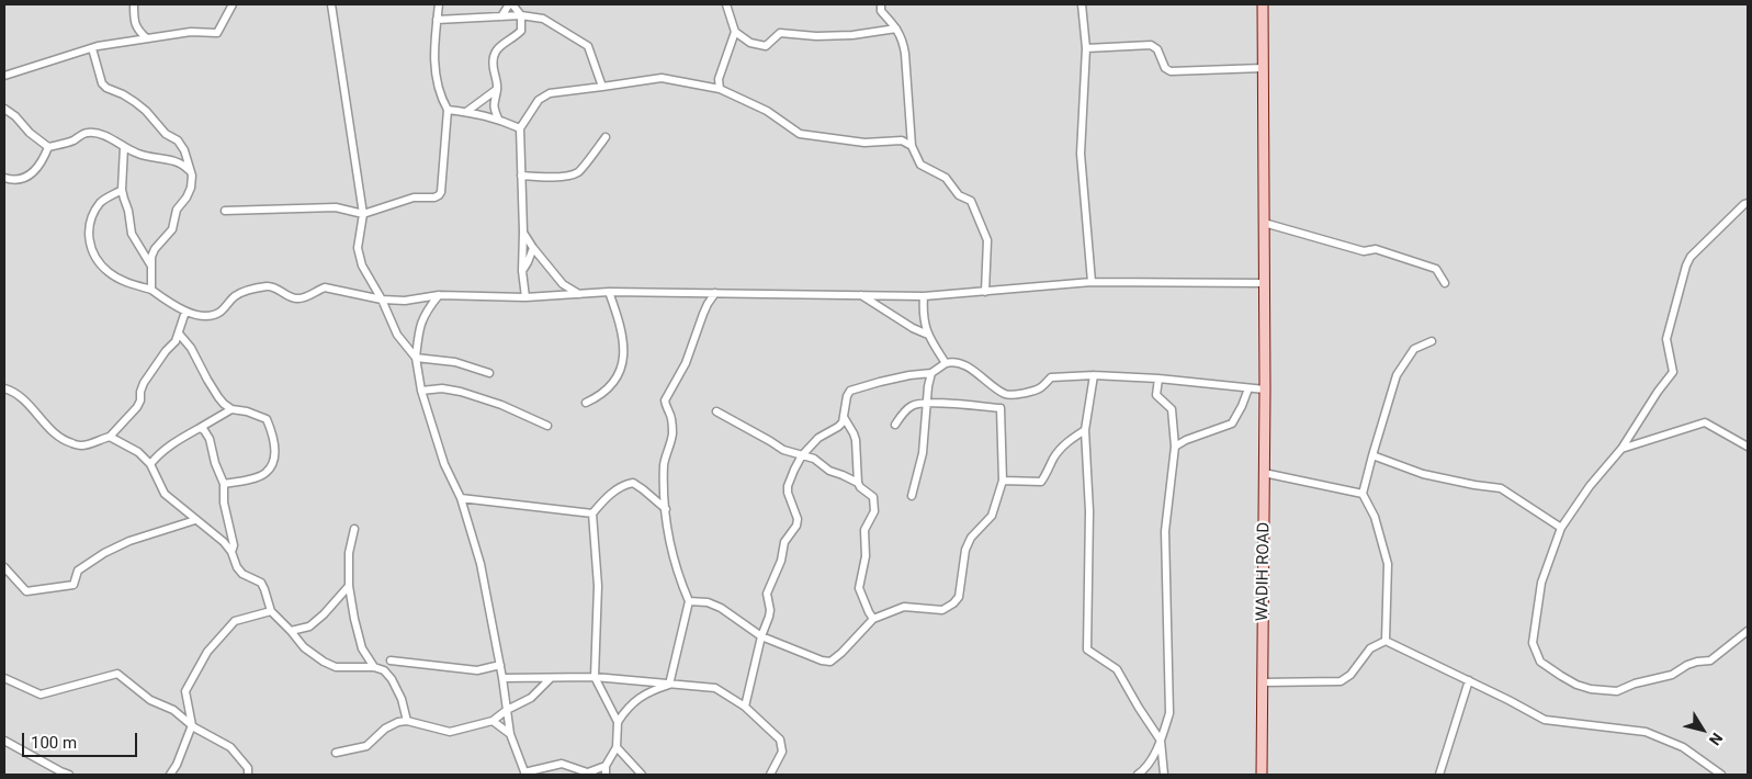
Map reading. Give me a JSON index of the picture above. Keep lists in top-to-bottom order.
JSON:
{
  "streets": {
    "street": ["WADIH ROAD"]
  },
  "scale_bar": "100 m",
  "north": "bottom right"
}
